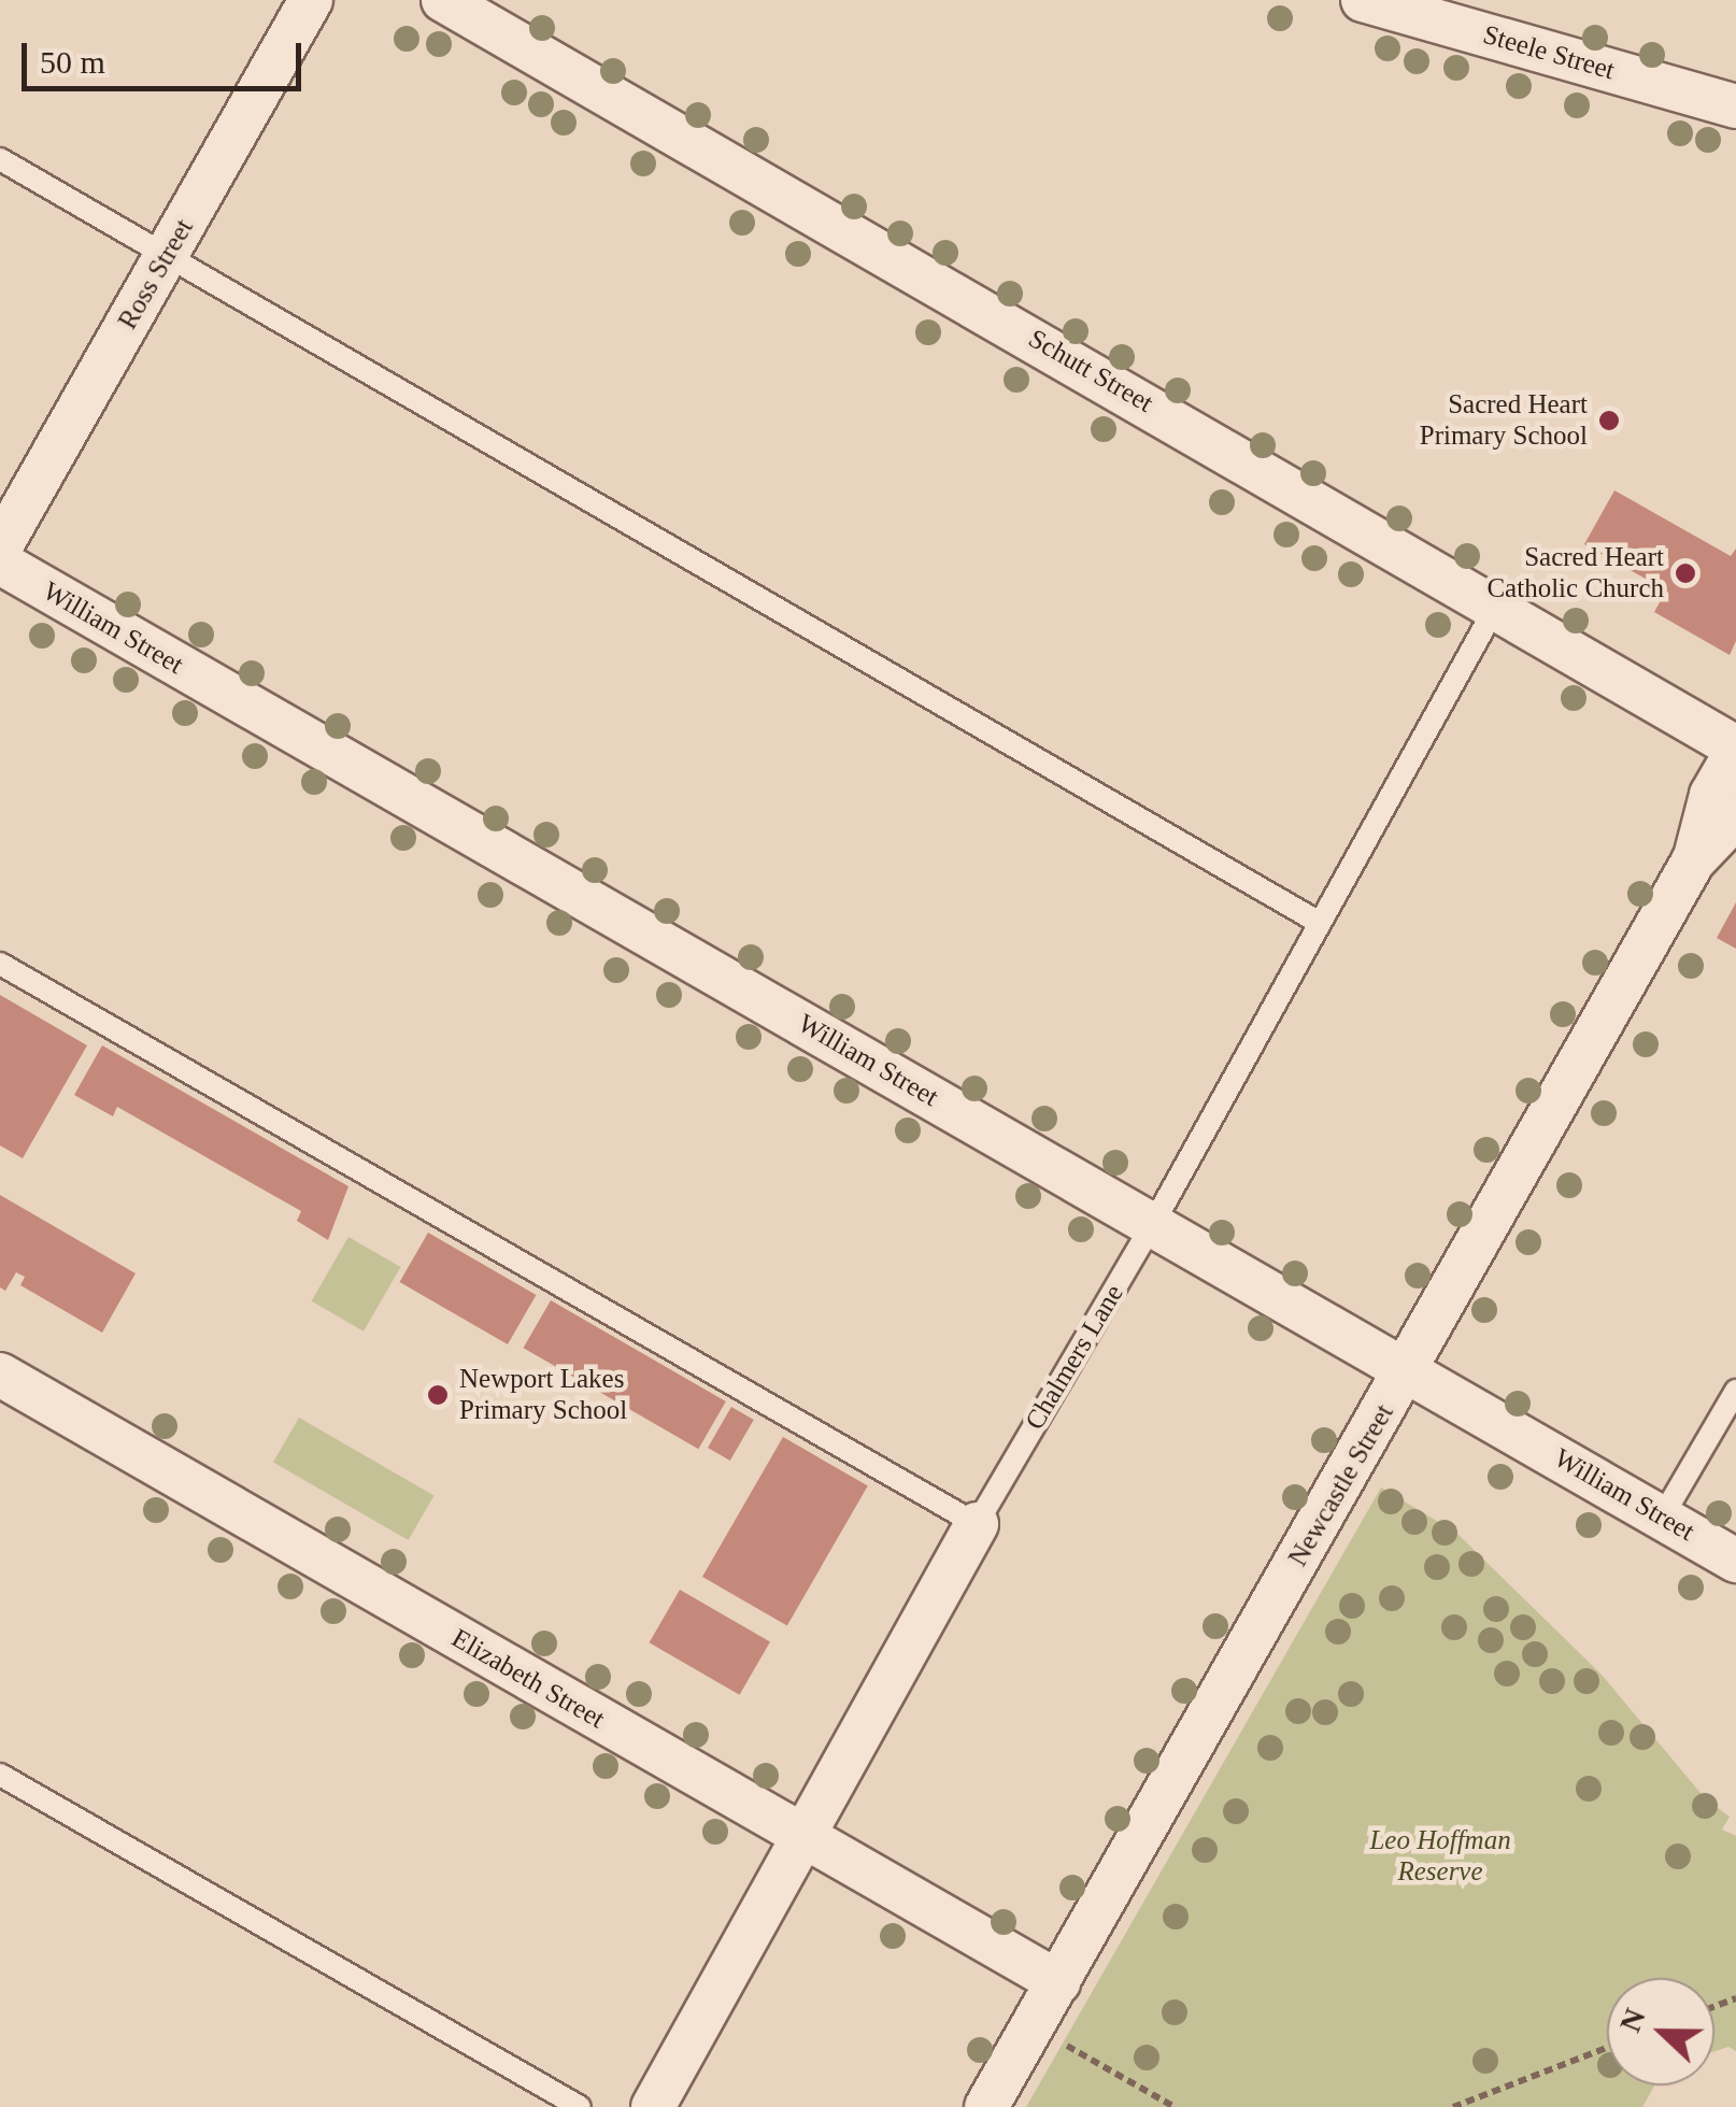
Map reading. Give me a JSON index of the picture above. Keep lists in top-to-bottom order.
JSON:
{
  "streets": {
    "street": [
      "Steele Street",
      "Ross Street",
      "Schutt Street",
      "William Street",
      "Chalmers Lane",
      "Newcastle Street",
      "Elizabeth Street"
    ]
  },
  "crossings": [
    ["Schutt Street", "Chalmers Lane"],
    ["Schutt Street", "Newcastle Street"],
    ["William Street", "Chalmers Lane"],
    ["William Street", "Newcastle Street"],
    ["Chalmers Lane", "Elizabeth Street"],
    ["Newcastle Street", "Elizabeth Street"]
  ],
  "parks": ["Leo Hoffman Reserve"],
  "places": ["Sacred Heart Primary School", "Sacred Heart Catholic Church", "Newport Lakes Primary School"],
  "scale_bar": "50 m",
  "north": "left"
}
